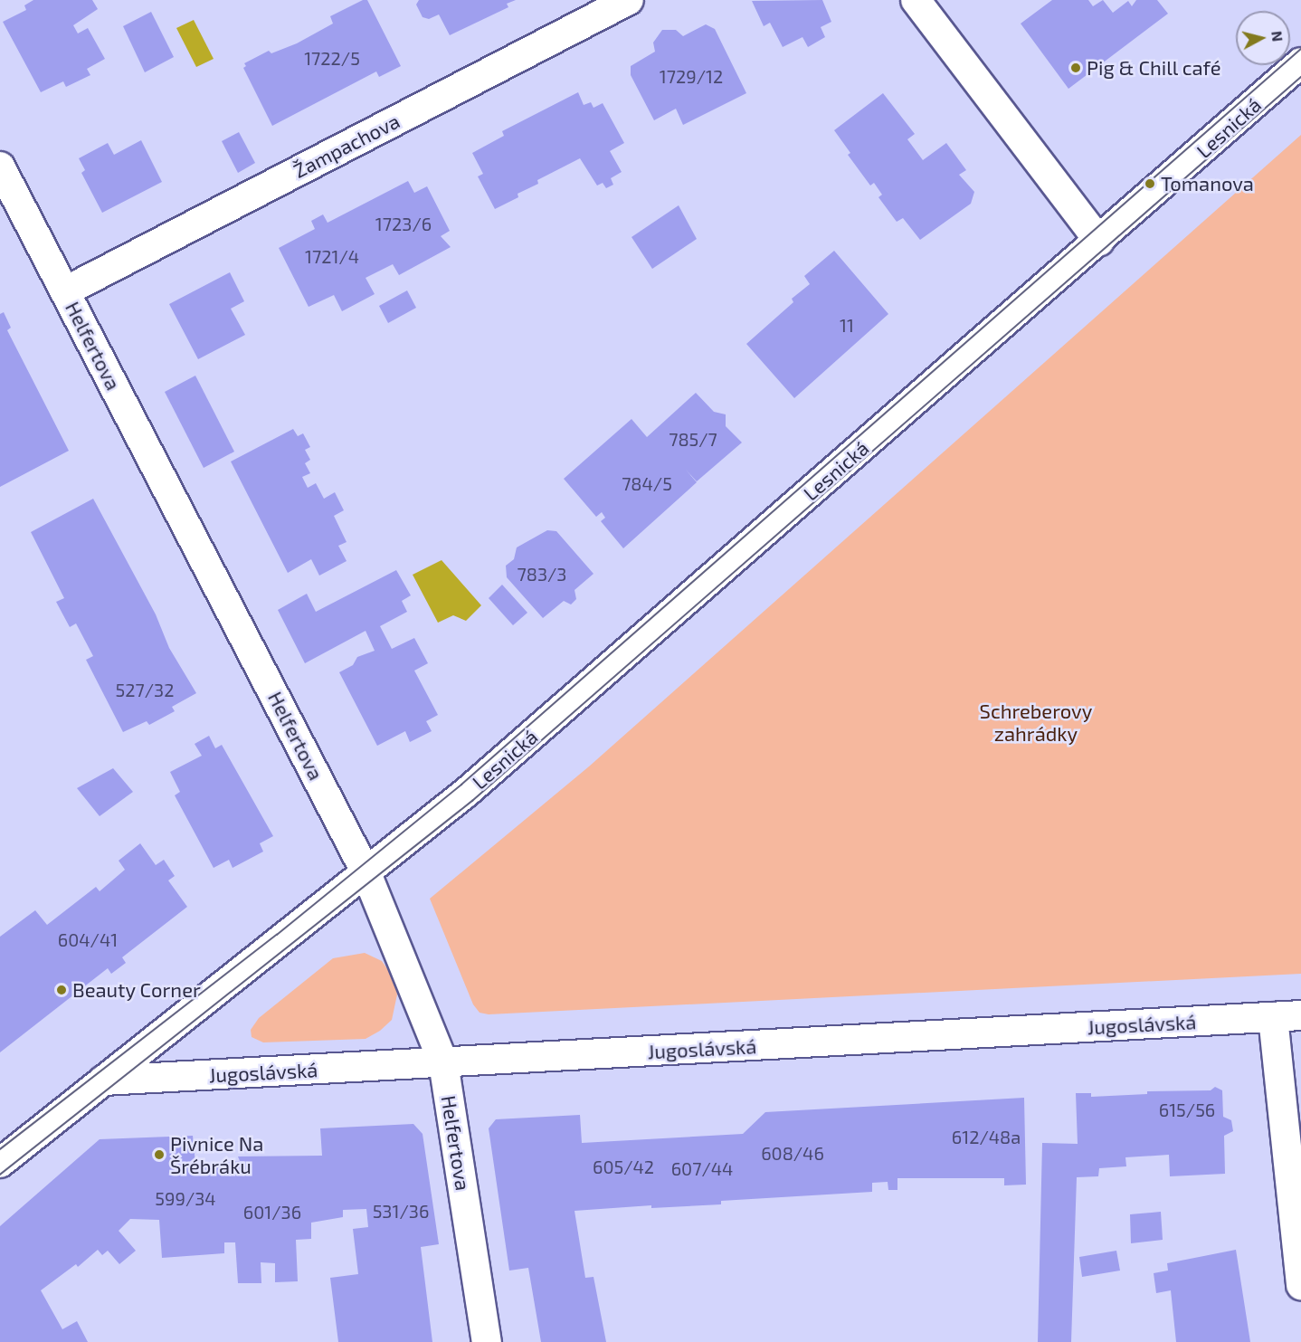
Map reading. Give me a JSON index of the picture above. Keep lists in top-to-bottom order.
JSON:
{
  "streets": {
    "street": [
      "Lesnická",
      "Žampachova",
      "Helfertova",
      "Jugoslávská"
    ]
  },
  "crossings": [
    ["Lesnická", "Helfertova"],
    ["Žampachova", "Helfertova"],
    ["Helfertova", "Jugoslávská"]
  ],
  "parks": ["Schreberovy zahrádky"],
  "places": [
    "Pig & Chill café",
    "Tomanova",
    "Beauty Corner",
    "Pivnice Na Šrébráku"
  ],
  "house_numbers": [
    "1722/5",
    "1729/12",
    "1723/6",
    "1721/4",
    "11",
    "785/7",
    "784/5",
    "783/3",
    "527/32",
    "604/41",
    "615/56",
    "612/48a",
    "608/46",
    "605/42",
    "607/44",
    "599/34",
    "531/36",
    "601/36"
  ],
  "north": "right"
}
